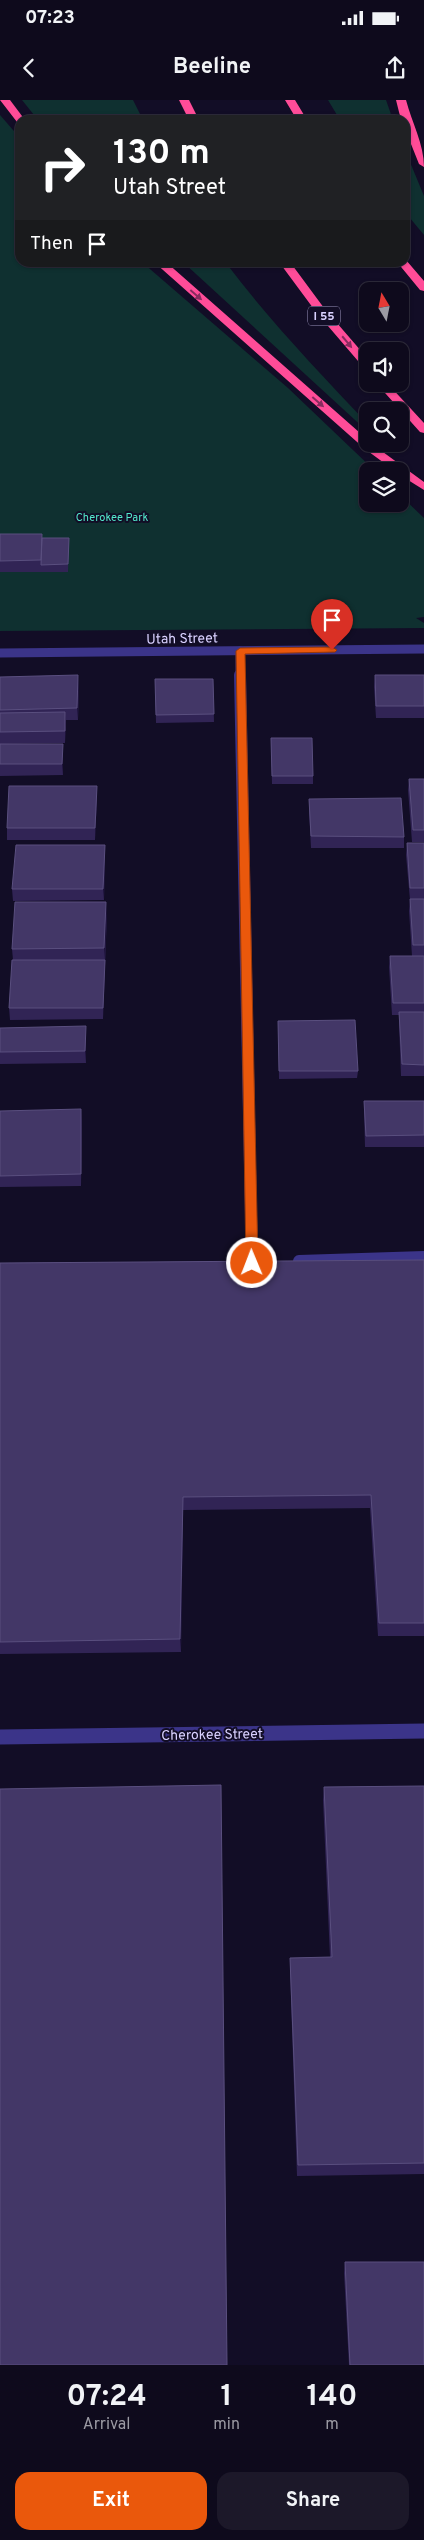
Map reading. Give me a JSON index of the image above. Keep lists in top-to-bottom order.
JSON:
{
  "streets": {
    "highway": ["I 55"],
    "street": ["Utah Street", "Cherokee Street"]
  },
  "parks": ["Cherokee Park"],
  "north": "top",
  "page": {
    "status": "07:23",
    "header": "Beeline",
    "turn": ["130 m", "Utah Street"],
    "then": "Then",
    "eta": [
      "07:24",
      "Arrival",
      "1",
      "min",
      "140",
      "m"
    ],
    "buttons": ["Exit", "Share"]
  }
}
